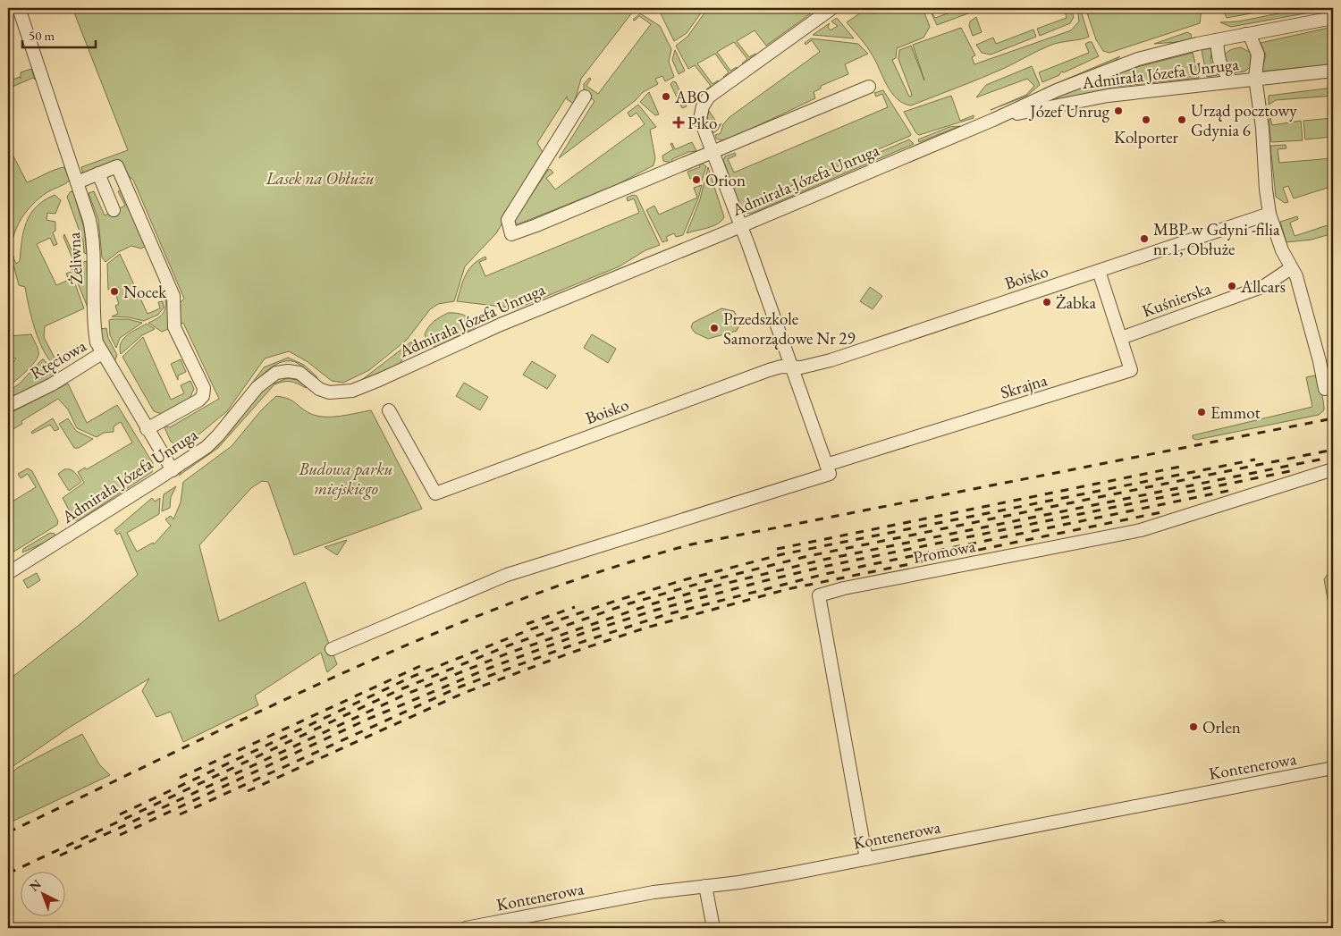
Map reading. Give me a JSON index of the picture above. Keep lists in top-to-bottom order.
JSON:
{
  "streets": {
    "street": [
      "Admirała Józefa Unruga",
      "Żeliwna",
      "Boisko",
      "Kuśnierska",
      "Rtęciowa",
      "Skrajna",
      "Promowa",
      "Kontenerowa"
    ]
  },
  "crossings": [
    ["Admirała Józefa Unruga", "Żeliwna"],
    ["Żeliwna", "Rtęciowa"],
    ["Boisko", "Skrajna"],
    ["Kuśnierska", "Skrajna"],
    ["Promowa", "Kontenerowa"]
  ],
  "parks": ["Lasek na Obłużu", "Budowa parku miejskiego"],
  "places": {
    "other": [
      "ABO",
      "Józef Unrug",
      "Kolporter",
      "Urząd pocztowy Gdynia 6",
      "Orion",
      "MBP w Gdyni -filia nr 1, Obłuże",
      "Allcars",
      "Nocek",
      "Żabka",
      "Przedszkole Samorządowe Nr 29",
      "Emmot",
      "Orlen"
    ],
    "health": ["Piko"]
  },
  "scale_bar": "50 m",
  "north": "top left"
}
